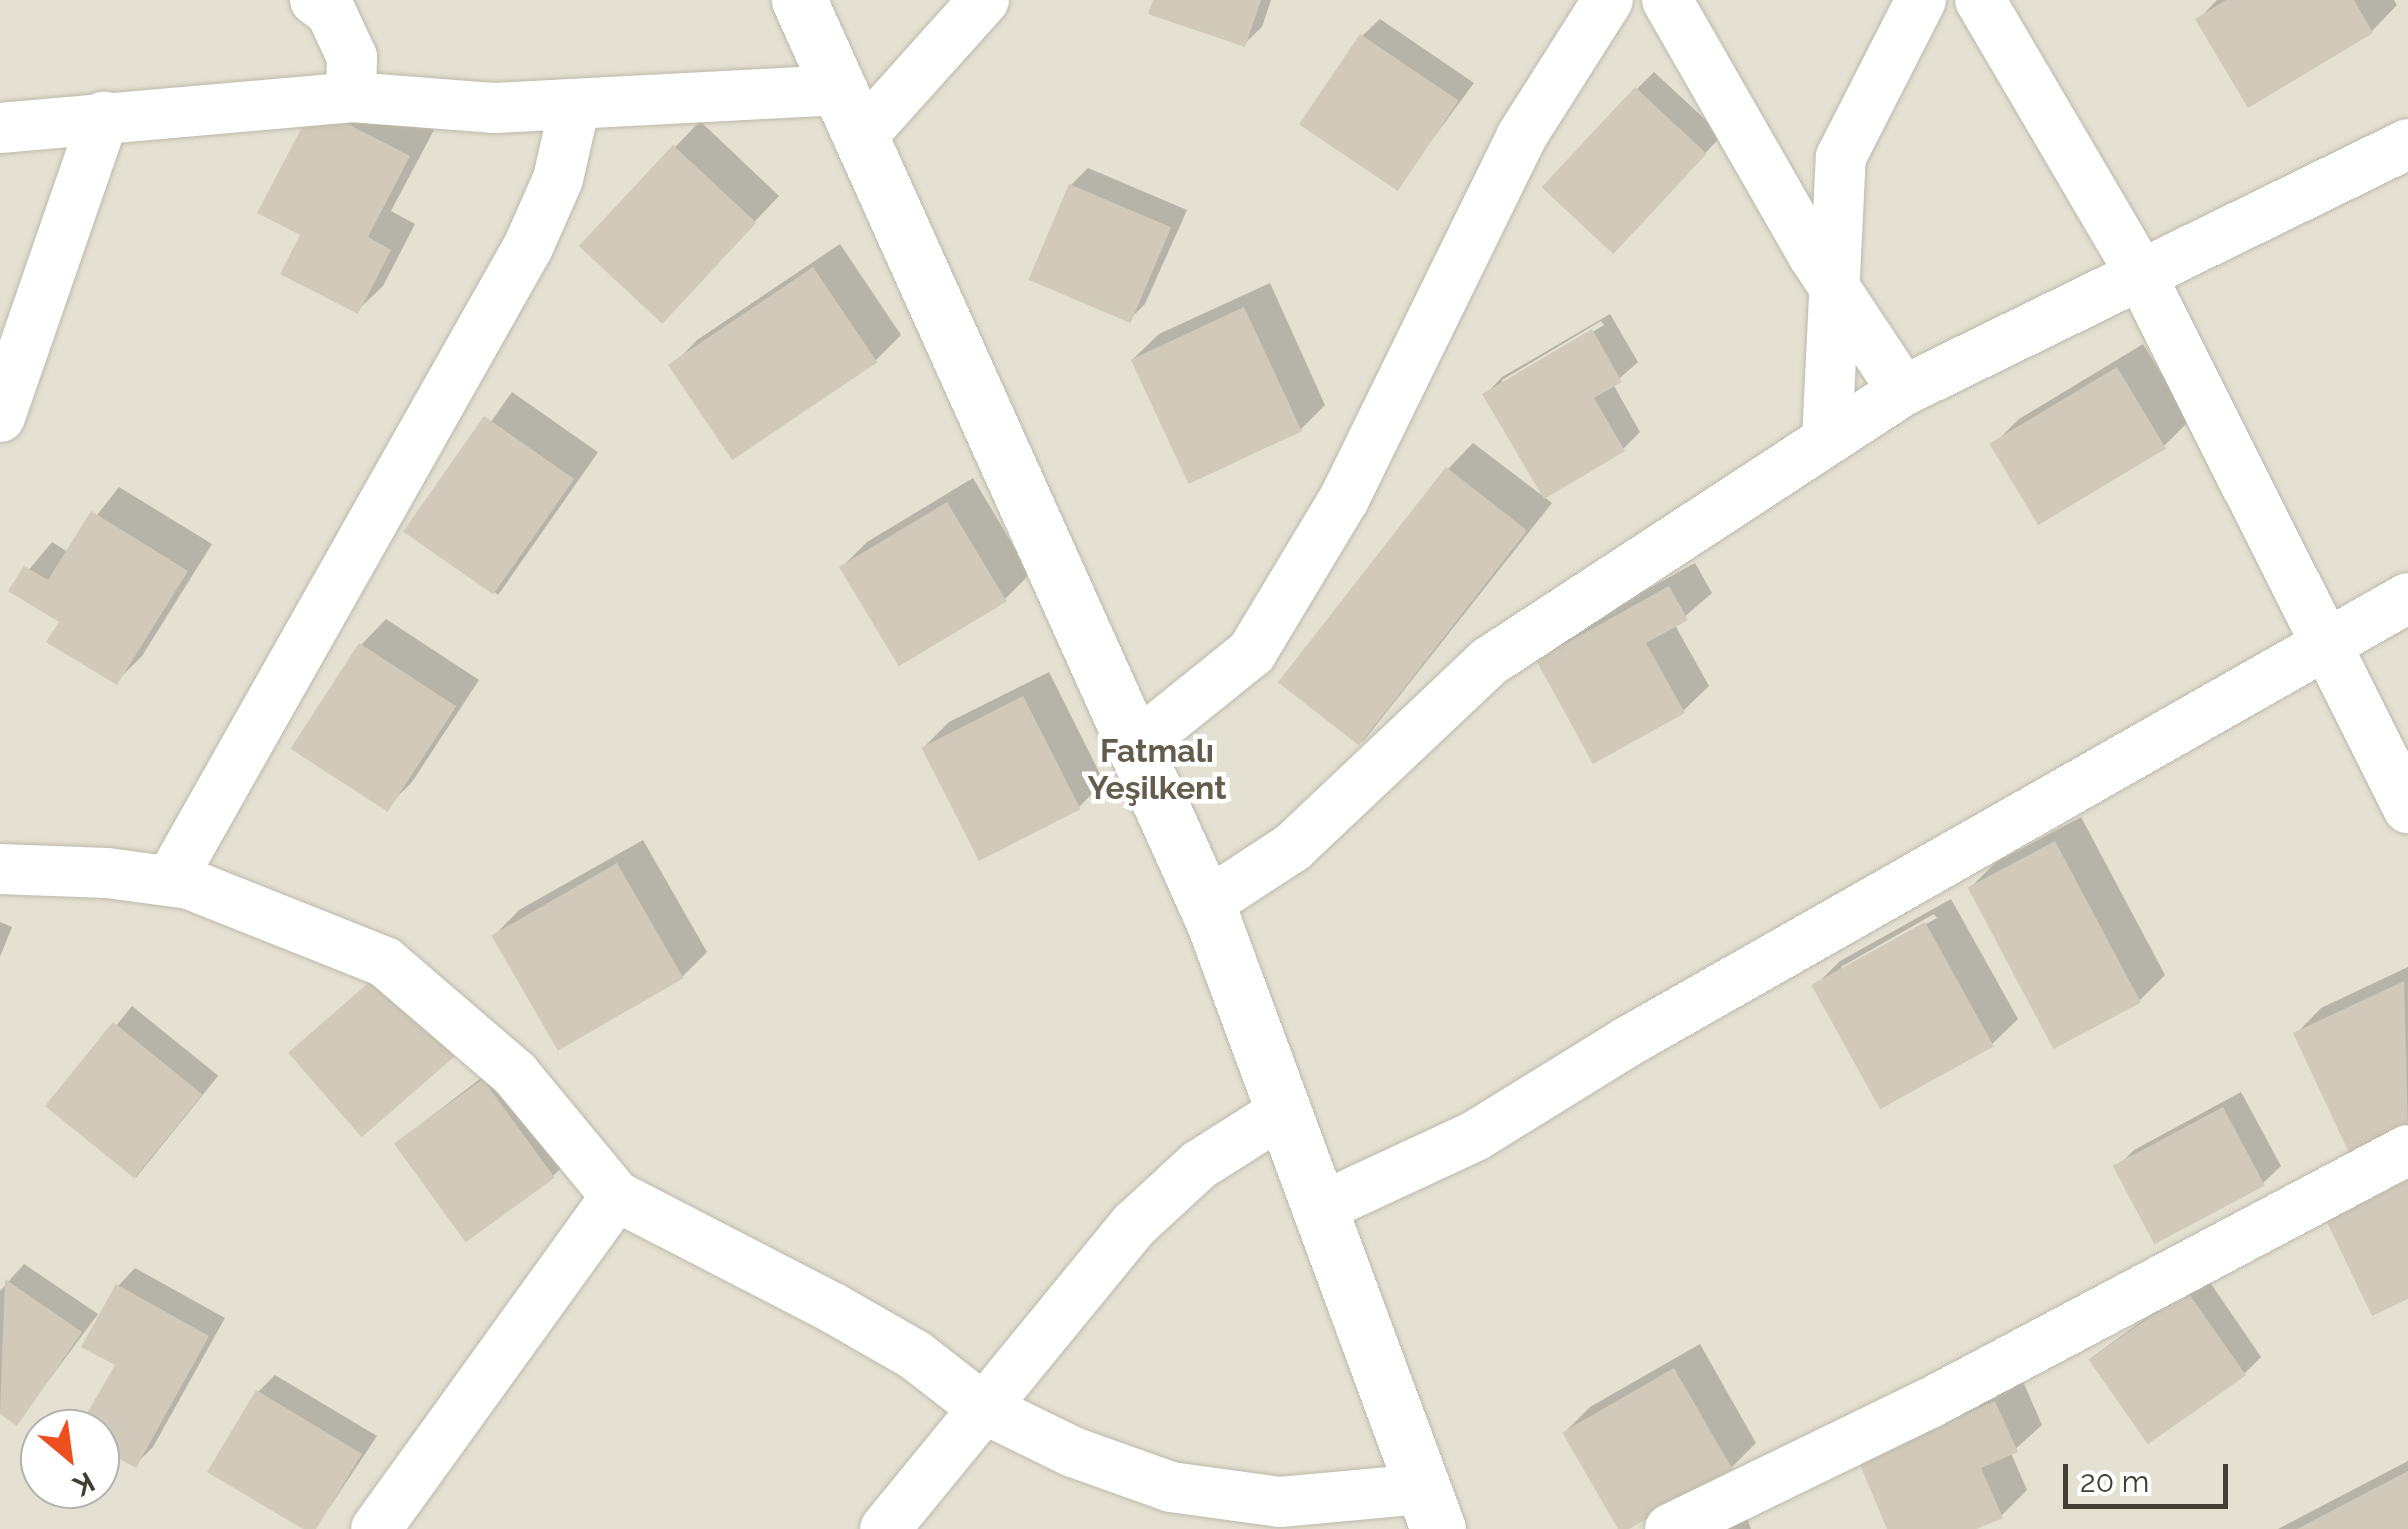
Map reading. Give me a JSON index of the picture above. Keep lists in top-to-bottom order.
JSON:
{
  "districts": ["Fatmalı Yeşilkent"],
  "scale_bar": "20 m",
  "north": "bottom right"
}
